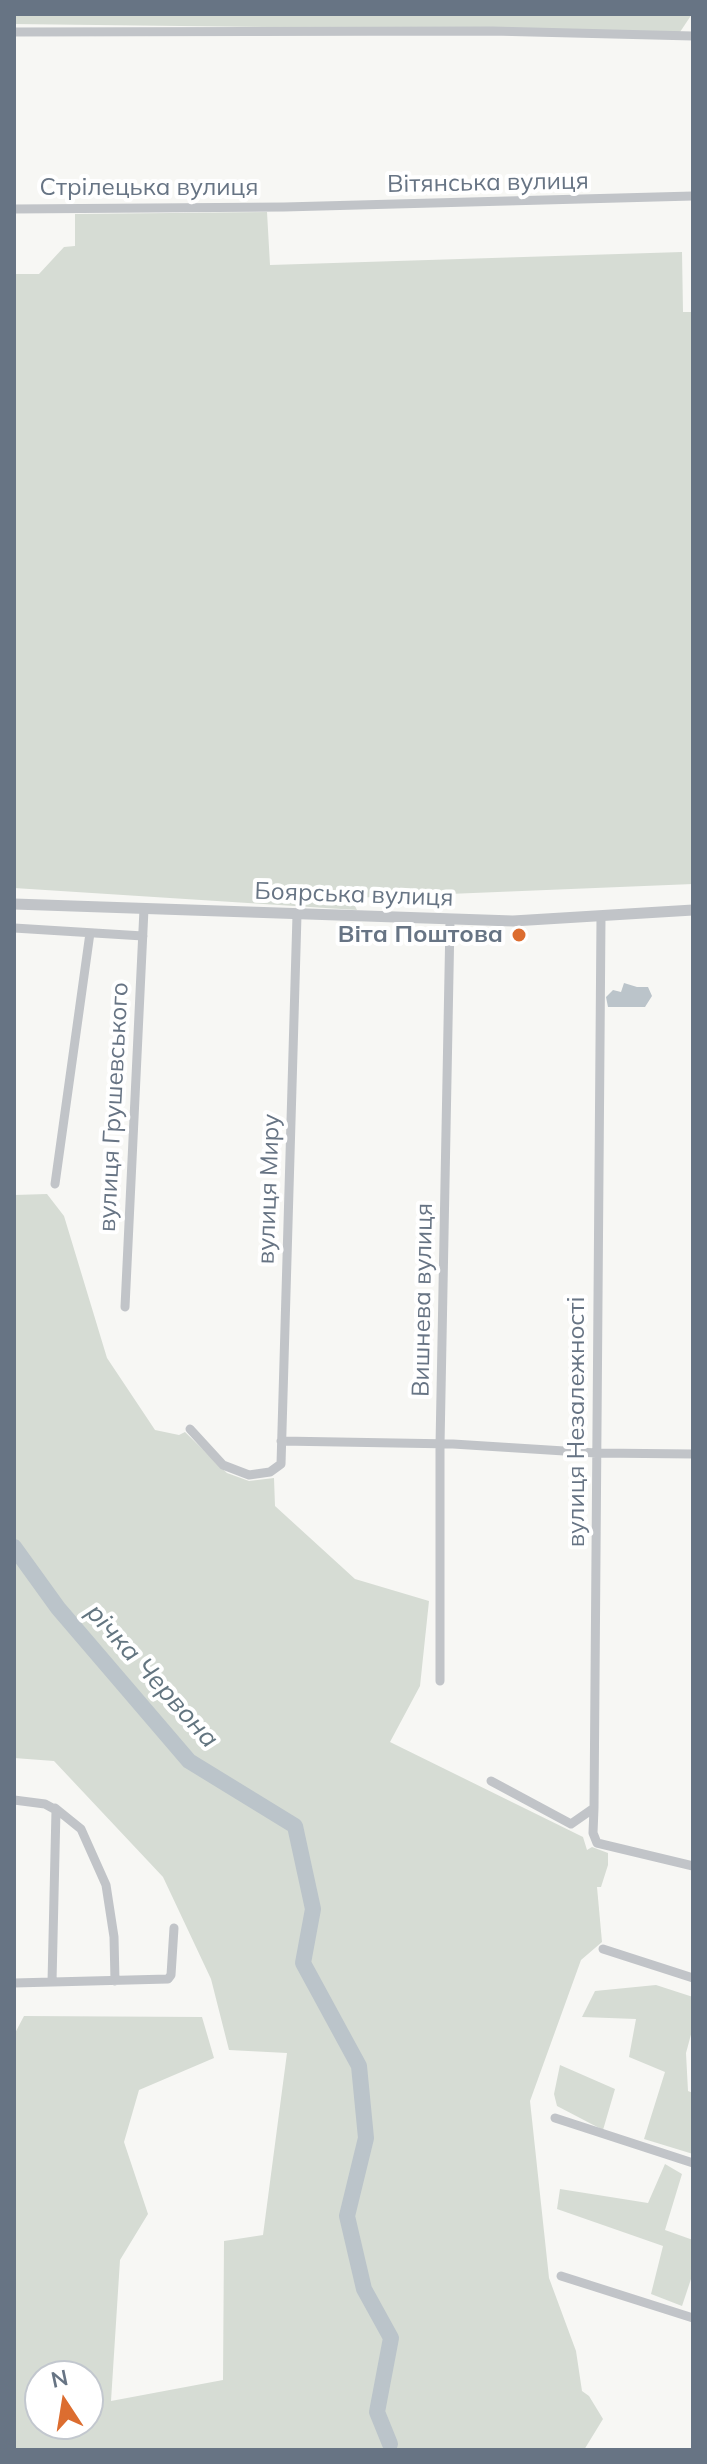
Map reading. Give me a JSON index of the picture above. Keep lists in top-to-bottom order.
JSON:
{
  "streets": {
    "street": [
      "Вітянська вулиця",
      "Стрілецька вулиця",
      "Боярська вулиця",
      "вулиця Грушевського",
      "вулиця Миру",
      "Вишнева вулиця",
      "вулиця Незалежності"
    ]
  },
  "crossings": [
    ["Вітянська вулиця", "Стрілецька вулиця"],
    ["Боярська вулиця", "вулиця Грушевського"],
    ["Боярська вулиця", "вулиця Миру"],
    ["Боярська вулиця", "Вишнева вулиця"],
    ["Боярська вулиця", "вулиця Незалежності"]
  ],
  "water": ["річка Червона"],
  "places": ["Віта Поштова"],
  "north": "top"
}
